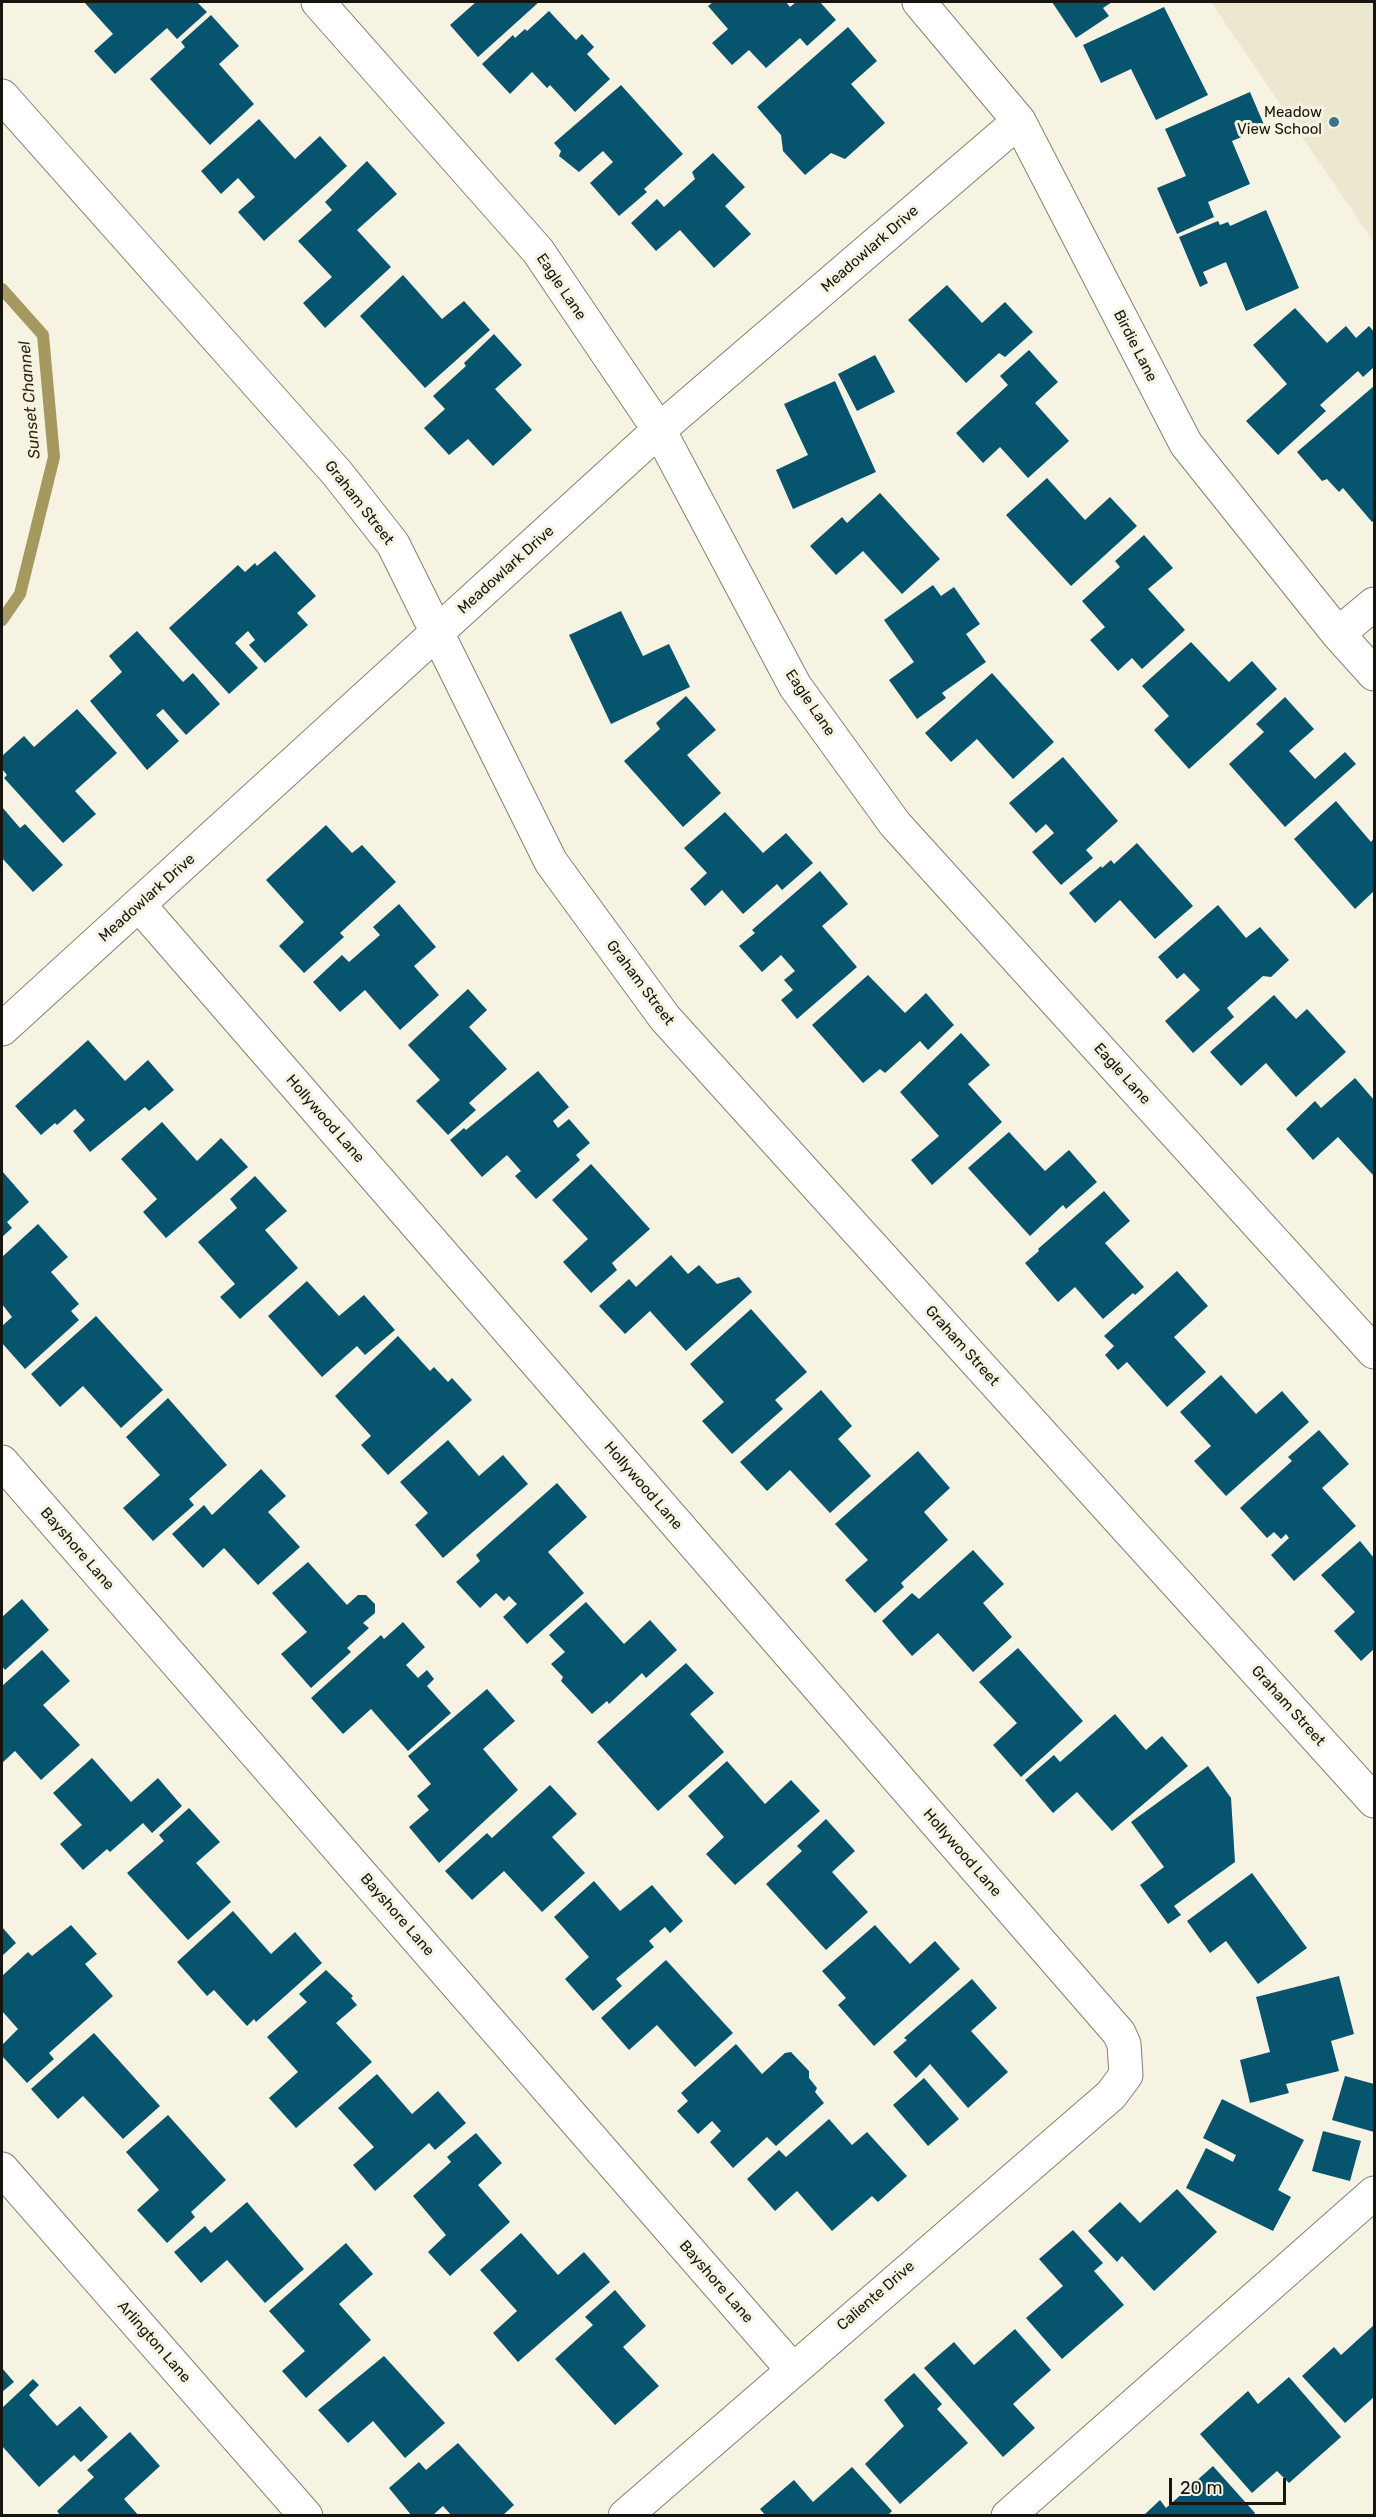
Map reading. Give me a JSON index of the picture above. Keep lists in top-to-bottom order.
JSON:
{
  "streets": {
    "street": [
      "Meadowlark Drive",
      "Eagle Lane",
      "Birdie Lane",
      "Graham Street",
      "Hollywood Lane",
      "Bayshore Lane",
      "Caliente Drive",
      "Arlington Lane"
    ]
  },
  "crossings": [
    ["Meadowlark Drive", "Eagle Lane"],
    ["Meadowlark Drive", "Birdie Lane"],
    ["Meadowlark Drive", "Graham Street"],
    ["Meadowlark Drive", "Hollywood Lane"],
    ["Hollywood Lane", "Caliente Drive"],
    ["Bayshore Lane", "Caliente Drive"]
  ],
  "water": ["Sunset Channel"],
  "places": ["Meadow View School"],
  "scale_bar": "20 m"
}
